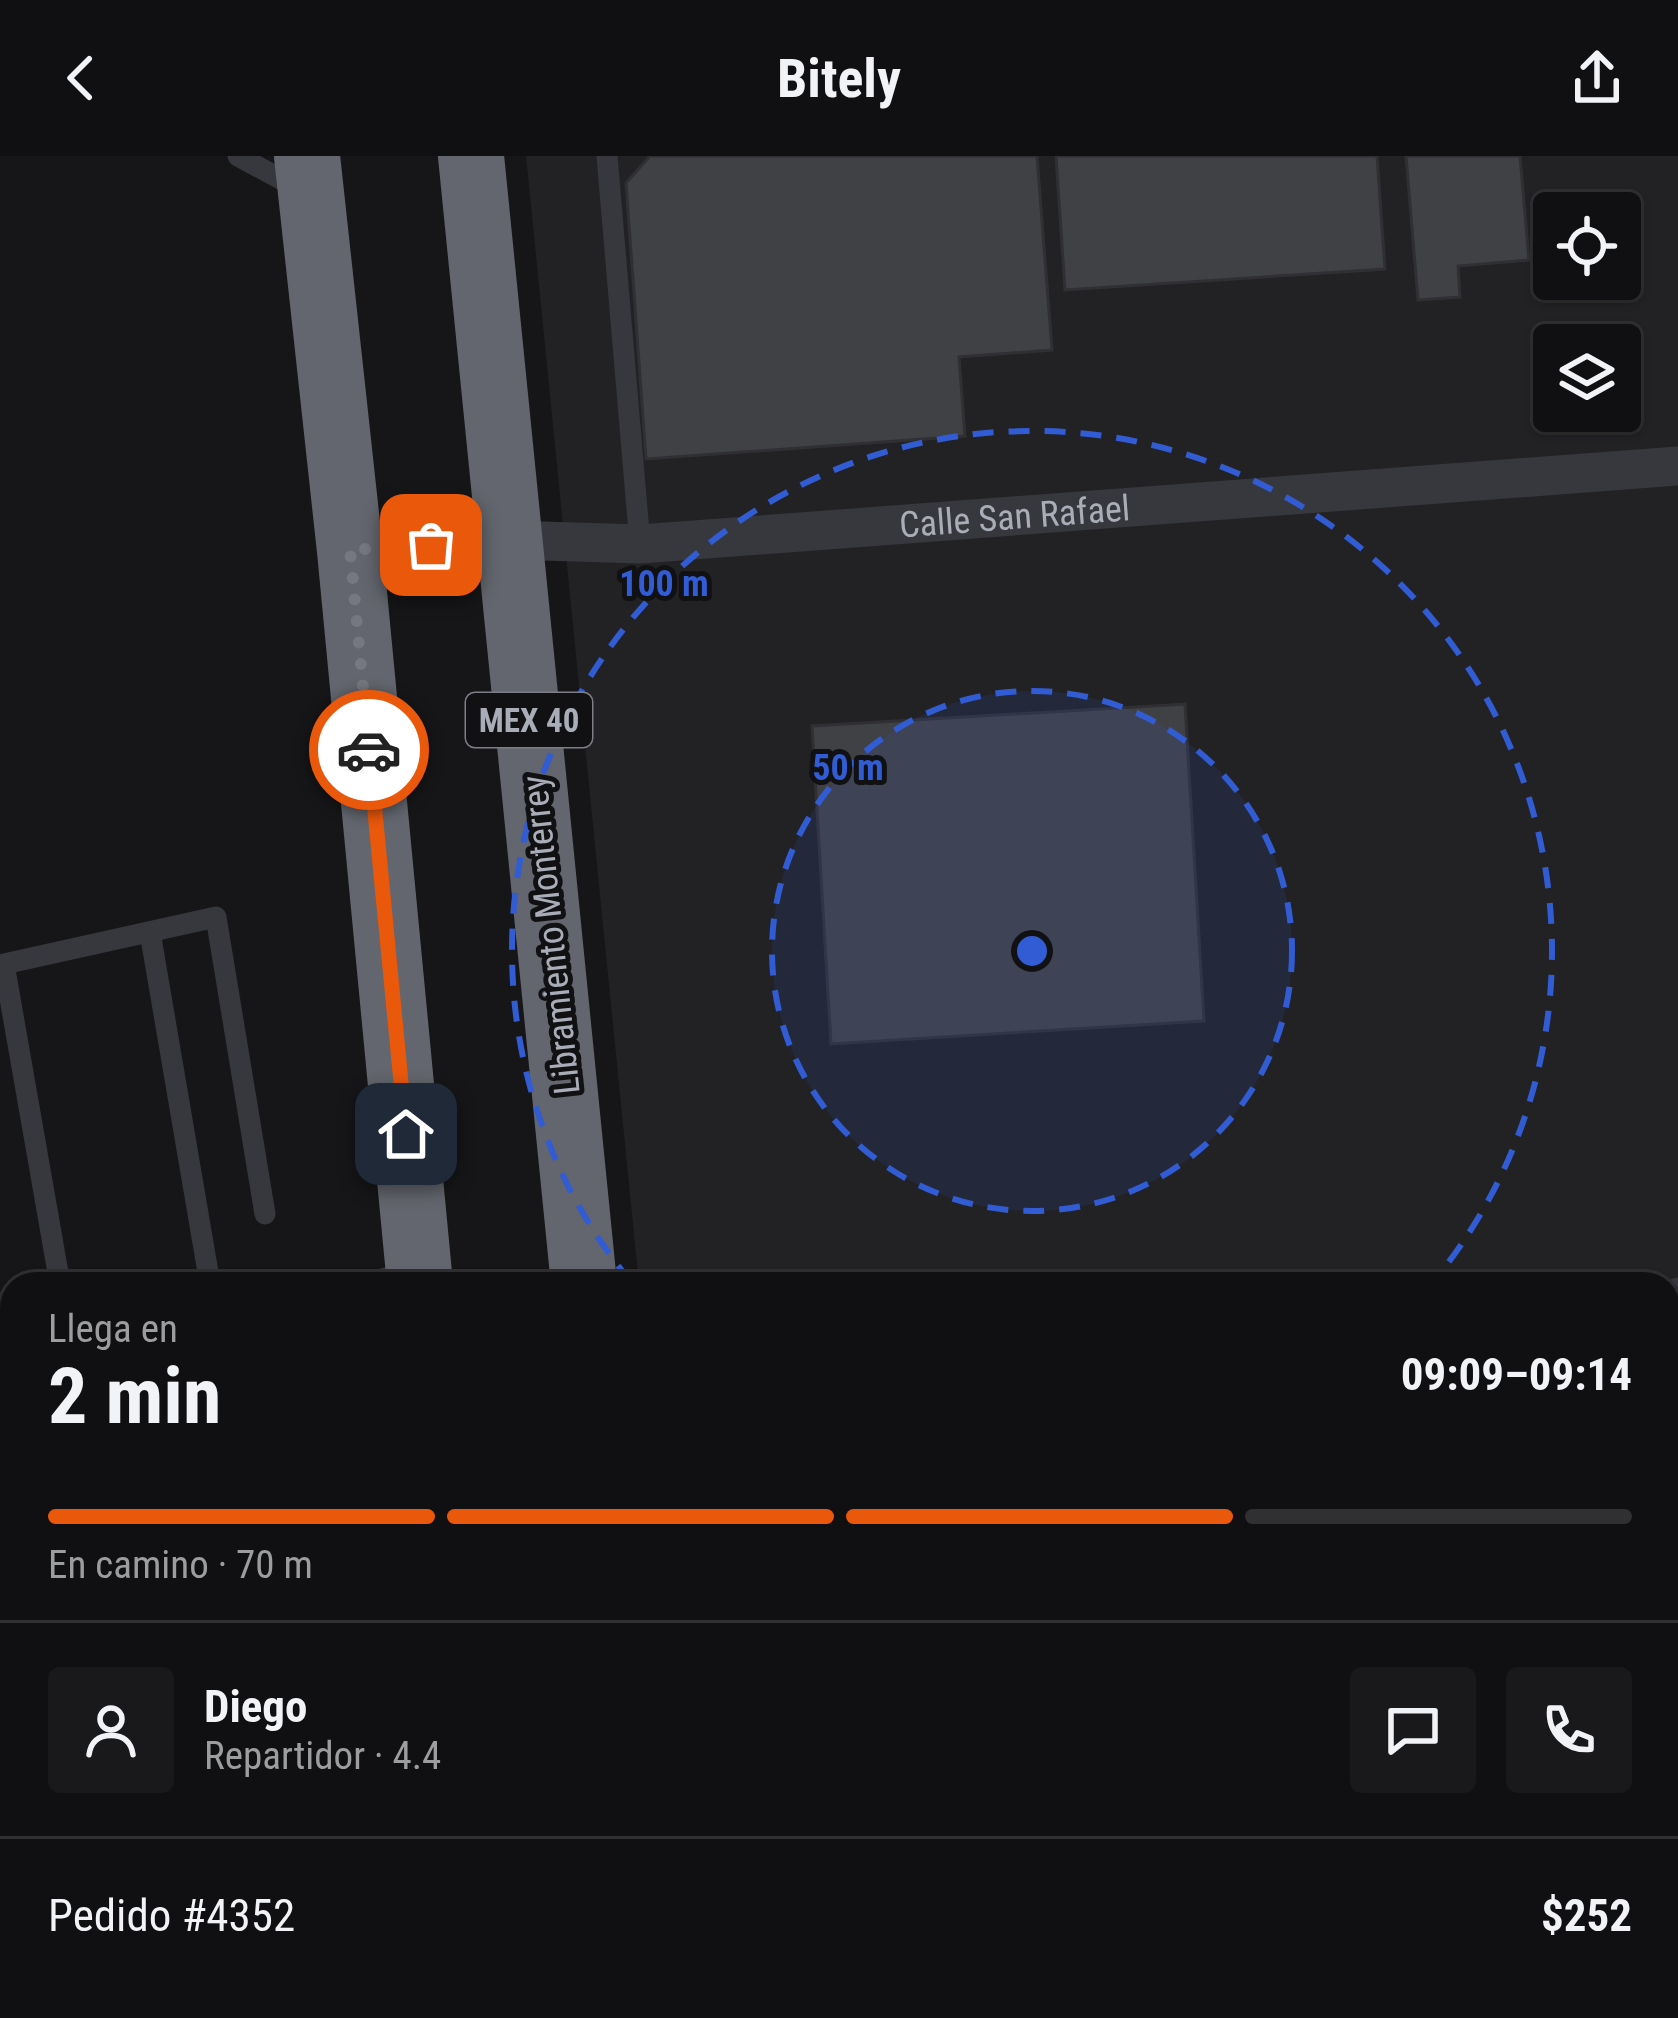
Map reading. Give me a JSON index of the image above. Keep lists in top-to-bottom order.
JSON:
{
  "streets": {
    "highway": ["MEX 40", "Libramiento Monterrey"],
    "street": ["Calle San Rafael"]
  },
  "crossings": [
    ["Calle San Rafael", "Libramiento Monterrey"]
  ],
  "page": {
    "header": "Bitely",
    "heading": ["2 min", "Llega en", "09:09–09:14"],
    "panel": [
      "Diego",
      "Repartidor · 4.4",
      "Pedido #4352",
      "$252"
    ],
    "bar": "En camino · 70 m"
  },
  "rings": ["100 m", "50 m"]
}
